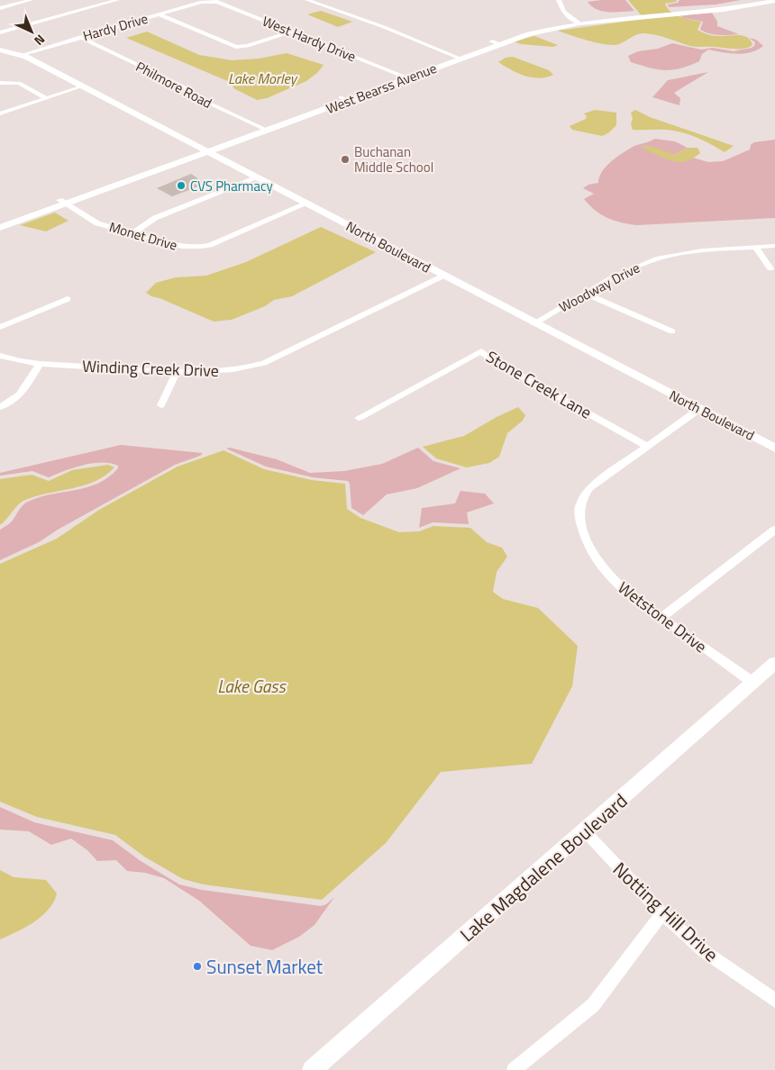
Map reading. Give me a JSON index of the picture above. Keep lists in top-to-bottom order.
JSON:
{
  "streets": {
    "street": [
      "Hardy Drive",
      "West Hardy Drive",
      "Philmore Road",
      "West Bearss Avenue",
      "Monet Drive",
      "North Boulevard",
      "Woodway Drive",
      "Winding Creek Drive",
      "Stone Creek Lane",
      "Wetstone Drive",
      "Lake Magdalene Boulevard",
      "Notting Hill Drive"
    ]
  },
  "crossings": [
    ["Hardy Drive", "West Hardy Drive"],
    ["Hardy Drive", "Philmore Road"],
    ["Hardy Drive", "North Boulevard"],
    ["West Hardy Drive", "West Bearss Avenue"],
    ["Philmore Road", "West Bearss Avenue"],
    ["West Bearss Avenue", "Monet Drive"],
    ["West Bearss Avenue", "North Boulevard"],
    ["Monet Drive", "North Boulevard"],
    ["North Boulevard", "Woodway Drive"],
    ["North Boulevard", "Winding Creek Drive"],
    ["North Boulevard", "Wetstone Drive"],
    ["Stone Creek Lane", "Wetstone Drive"],
    ["Wetstone Drive", "Lake Magdalene Boulevard"],
    ["Lake Magdalene Boulevard", "Notting Hill Drive"]
  ],
  "water": ["Lake Morley", "Lake Gass"],
  "places": ["Buchanan Middle School", "CVS Pharmacy", "Sunset Market"],
  "north": "bottom right"
}
